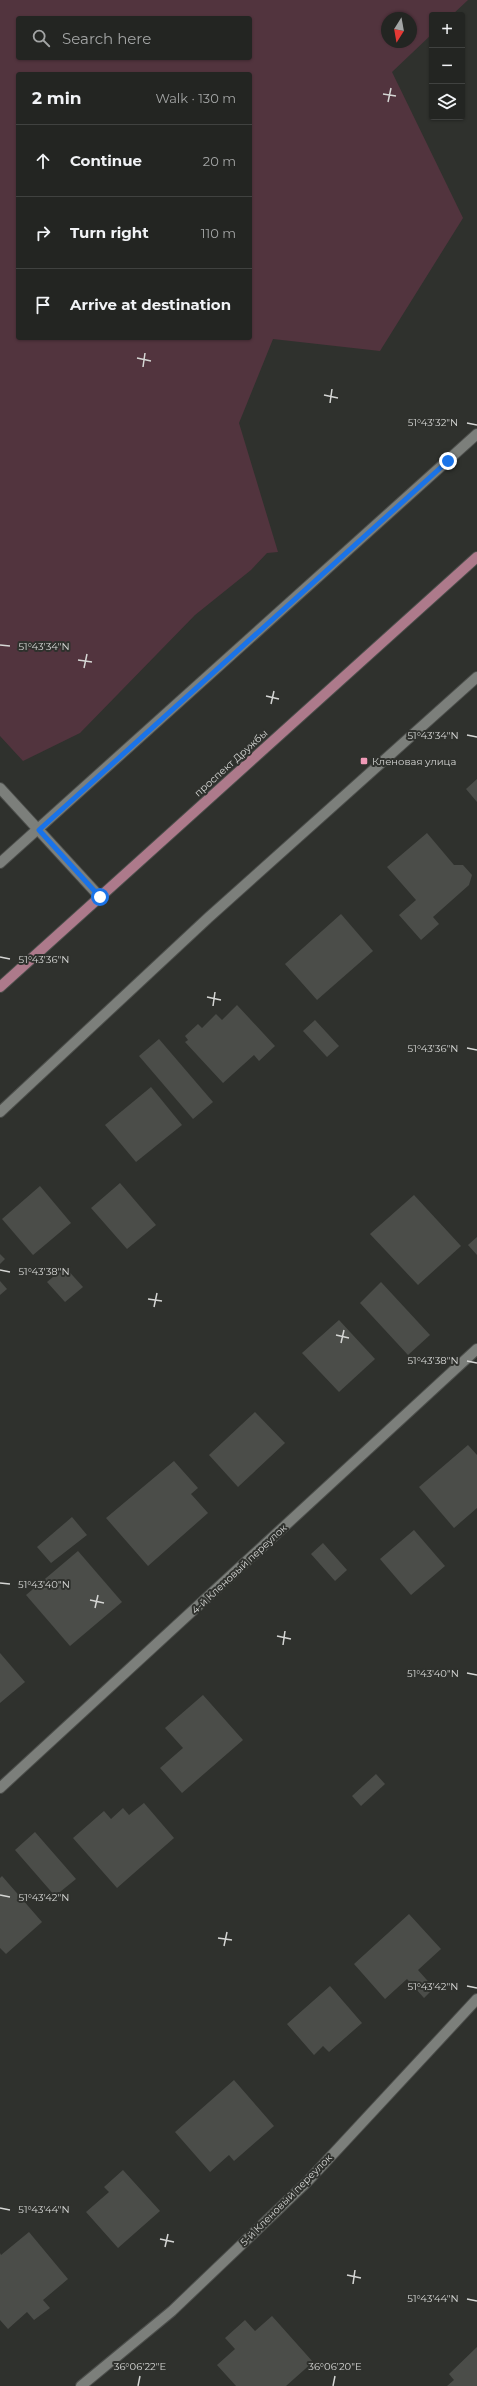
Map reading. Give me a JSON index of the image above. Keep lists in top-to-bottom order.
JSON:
{
  "streets": {
    "main road": ["проспект Дружбы"],
    "street": ["4-й Кленовый переулок", "5-й Кленовый переулок"]
  },
  "places": {
    "transit": ["Кленовая улица"]
  },
  "north": "bottom",
  "page": {
    "map_buttons": ["+", "−"],
    "search": "Search here",
    "heading": ["2 min", "Walk · 130 m"],
    "list": [
      ["Continue", "20 m"],
      ["Turn right", "110 m"],
      "Arrive at destination"
    ]
  },
  "coordinates": [
    "51°43'32\"N",
    "51°43'34\"N",
    "51°43'36\"N",
    "51°43'38\"N",
    "51°43'40\"N",
    "51°43'42\"N",
    "51°43'44\"N",
    "36°06'22\"E",
    "36°06'20\"E"
  ]
}
